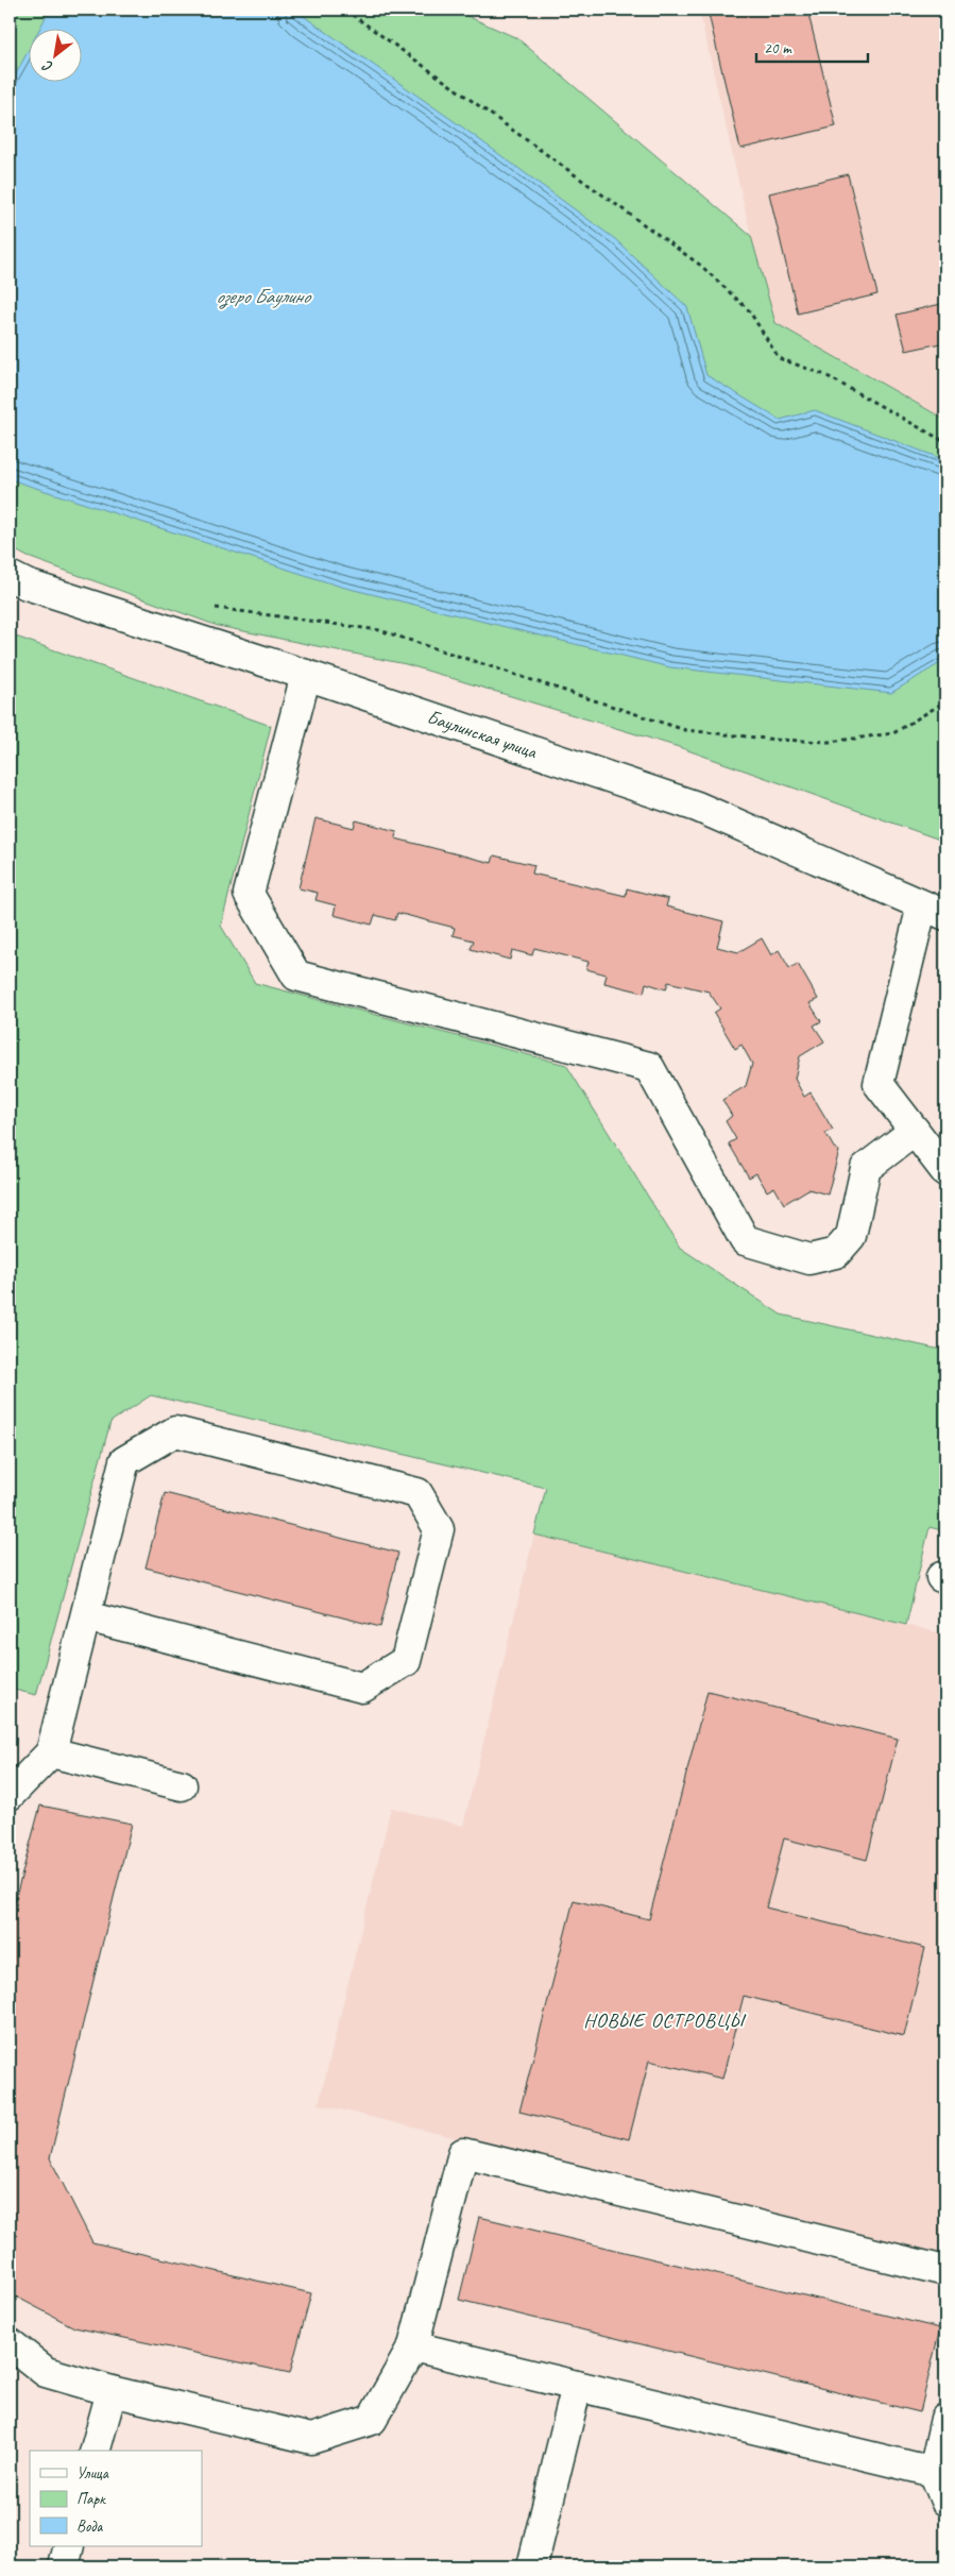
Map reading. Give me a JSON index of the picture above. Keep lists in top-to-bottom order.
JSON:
{
  "streets": {
    "street": ["Баулинская улица"]
  },
  "districts": ["НОВЫЕ ОСТРОВЦЫ"],
  "water": ["озеро Баулино"],
  "legend": ["Улица", "Парк", "Вода"],
  "scale_bar": "20 m",
  "north": "bottom left"
}
